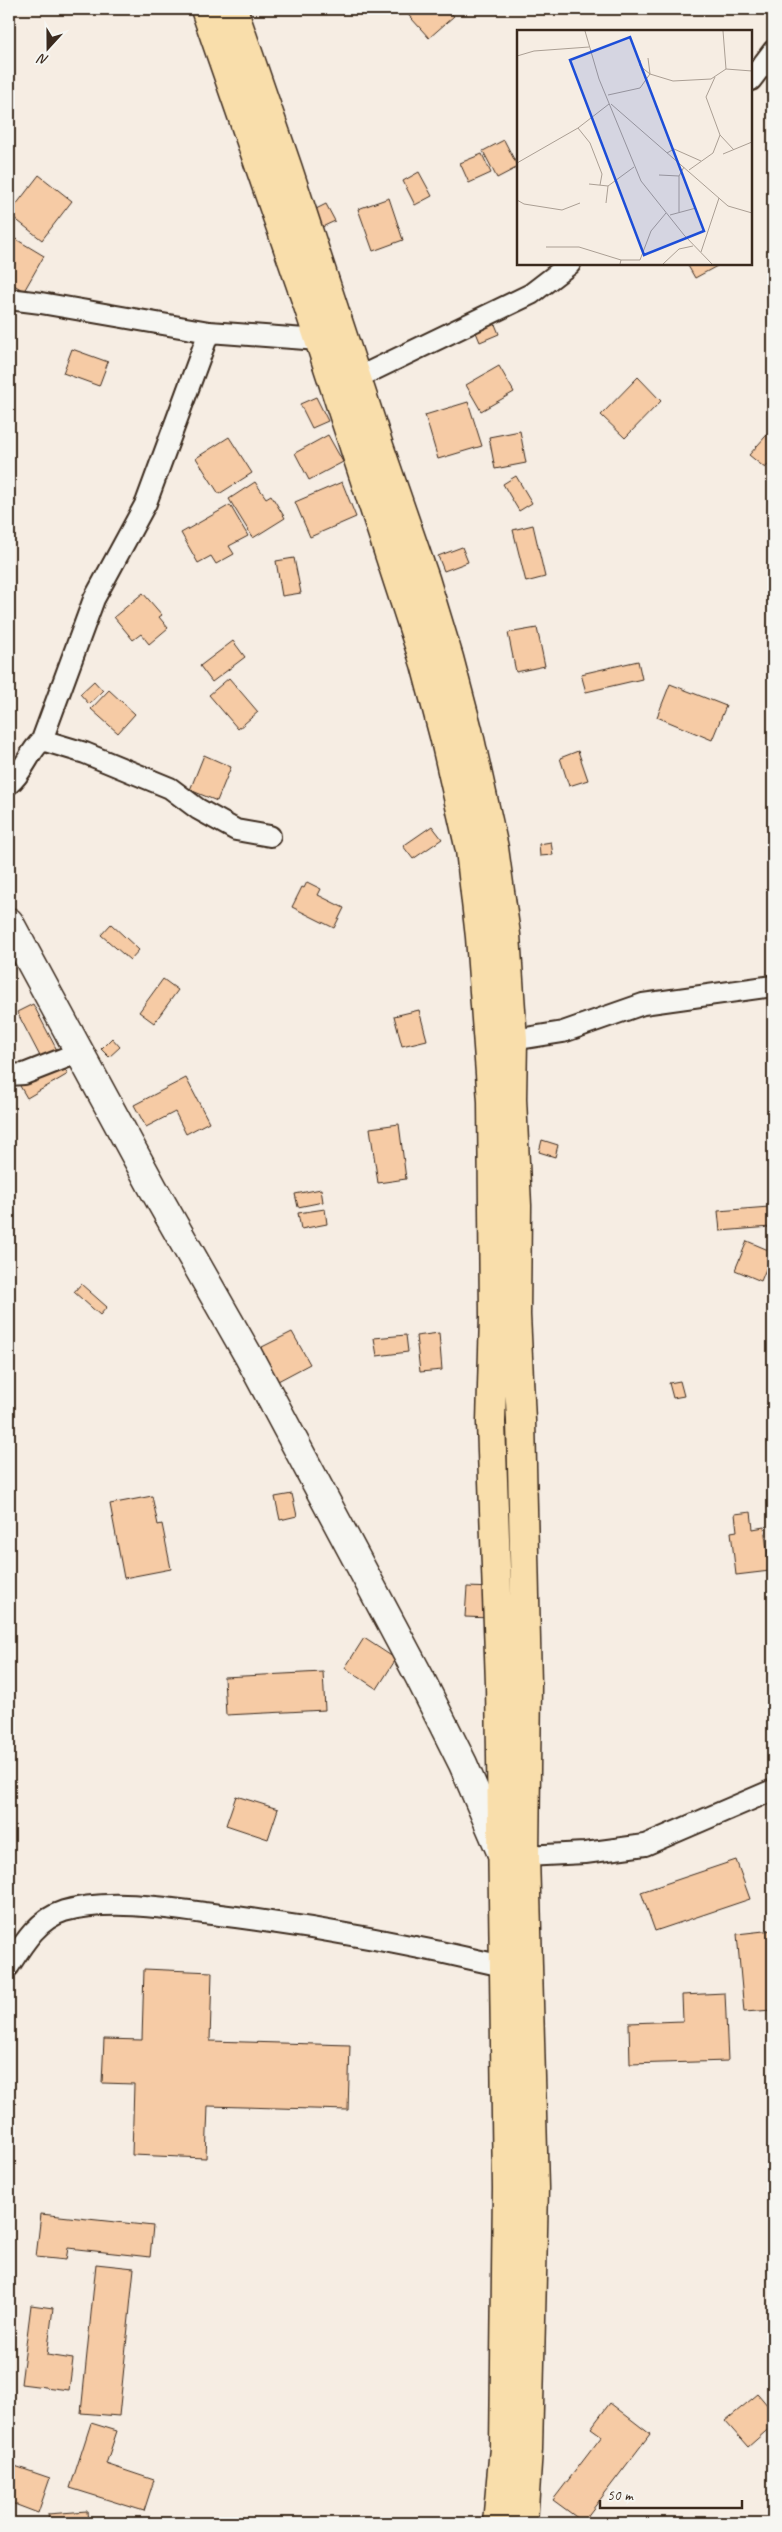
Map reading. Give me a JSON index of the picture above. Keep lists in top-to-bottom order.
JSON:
{
  "scale_bar": "50 m",
  "north": "bottom"
}
